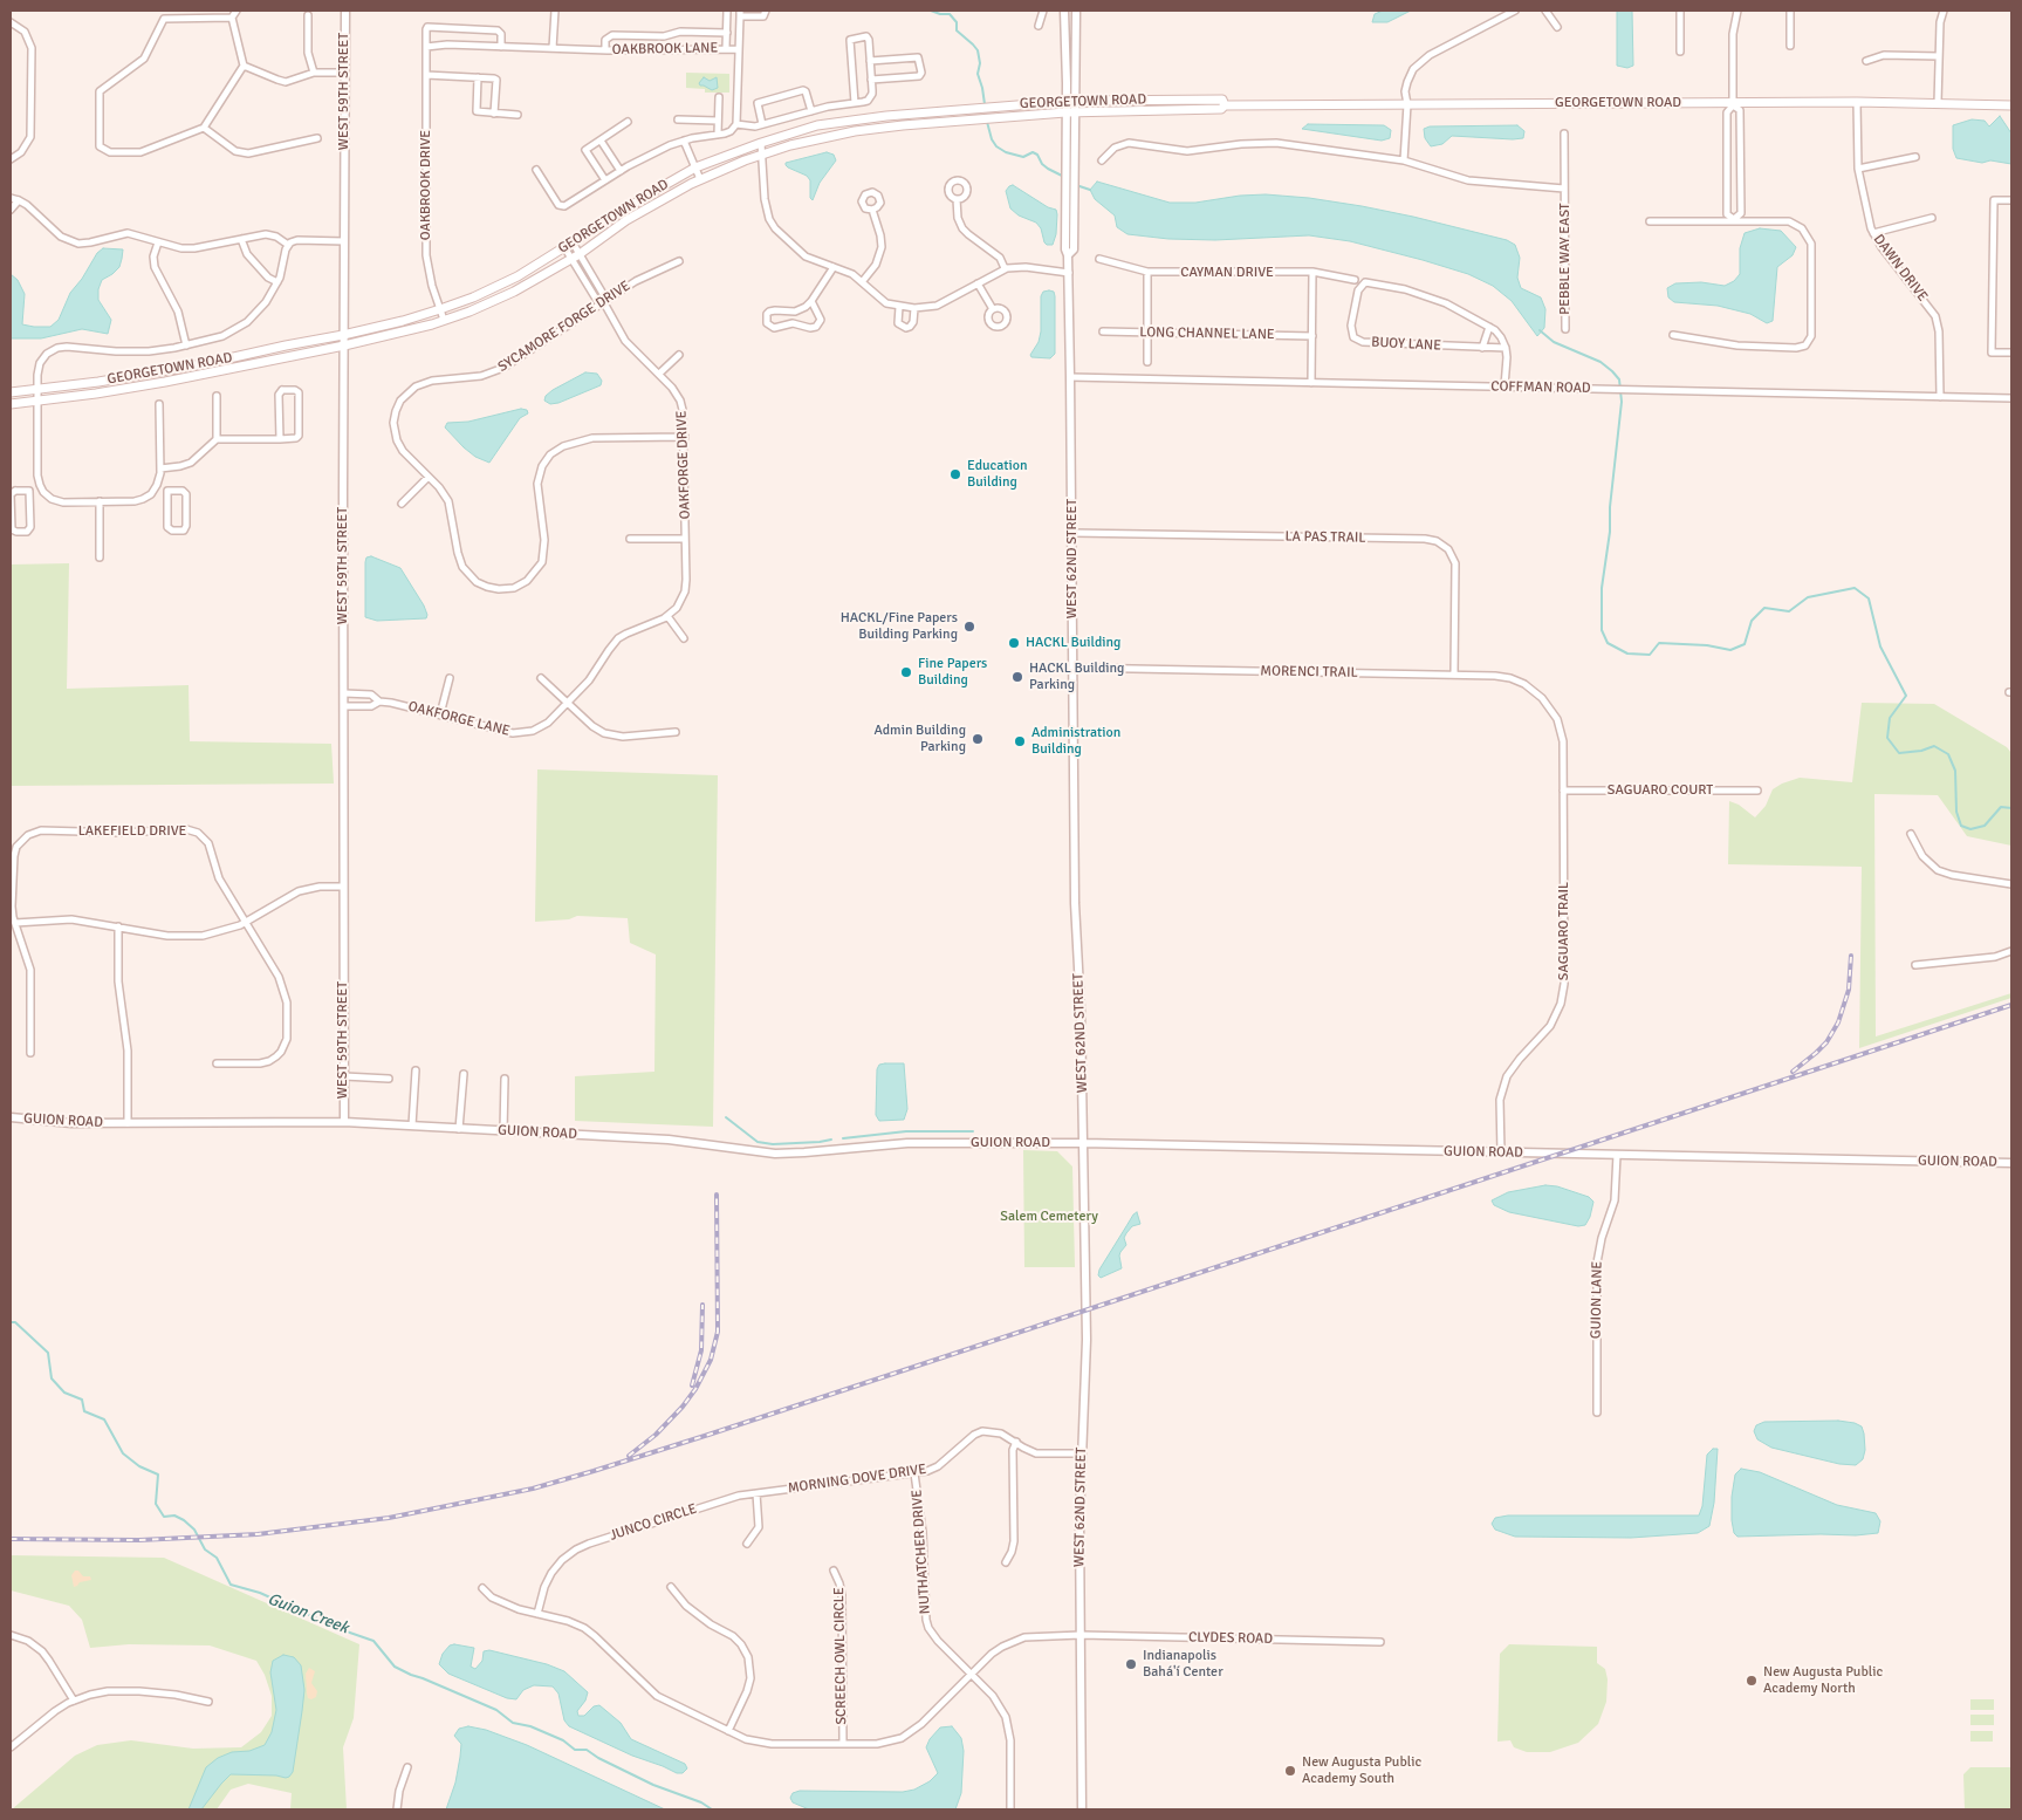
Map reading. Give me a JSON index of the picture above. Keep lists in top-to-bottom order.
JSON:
{
  "streets": {
    "main road": ["GEORGETOWN ROAD"],
    "street": [
      "OAKBROOK LANE",
      "WEST 59TH STREET",
      "OAKBROOK DRIVE",
      "PEBBLE WAY EAST",
      "DAWN DRIVE",
      "CAYMAN DRIVE",
      "SYCAMORE FORGE DRIVE",
      "LONG CHANNEL LANE",
      "BUOY LANE",
      "COFFMAN ROAD",
      "OAKFORGE DRIVE",
      "LA PAS TRAIL",
      "WEST 62ND STREET",
      "MORENCI TRAIL",
      "OAKFORGE LANE",
      "SAGUARO COURT",
      "LAKEFIELD DRIVE",
      "SAGUARO TRAIL",
      "GUION ROAD",
      "GUION LANE",
      "MORNING DOVE DRIVE",
      "JUNCO CIRCLE",
      "NUTHATCHER DRIVE",
      "CLYDES ROAD",
      "SCREECH OWL CIRCLE"
    ]
  },
  "crossings": [
    ["OAKBROOK LANE", "OAKBROOK DRIVE"],
    ["WEST 59TH STREET", "GEORGETOWN ROAD"],
    ["WEST 59TH STREET", "OAKFORGE LANE"],
    ["WEST 59TH STREET", "GUION ROAD"],
    ["GEORGETOWN ROAD", "OAKBROOK DRIVE"],
    ["GEORGETOWN ROAD", "DAWN DRIVE"],
    ["GEORGETOWN ROAD", "OAKFORGE DRIVE"],
    ["GEORGETOWN ROAD", "WEST 62ND STREET"],
    ["DAWN DRIVE", "COFFMAN ROAD"],
    ["SYCAMORE FORGE DRIVE", "OAKFORGE DRIVE"],
    ["COFFMAN ROAD", "WEST 62ND STREET"],
    ["OAKFORGE DRIVE", "OAKFORGE LANE"],
    ["LA PAS TRAIL", "WEST 62ND STREET"],
    ["LA PAS TRAIL", "MORENCI TRAIL"],
    ["WEST 62ND STREET", "MORENCI TRAIL"],
    ["WEST 62ND STREET", "GUION ROAD"],
    ["WEST 62ND STREET", "MORNING DOVE DRIVE"],
    ["WEST 62ND STREET", "CLYDES ROAD"],
    ["MORENCI TRAIL", "SAGUARO TRAIL"],
    ["SAGUARO COURT", "SAGUARO TRAIL"],
    ["SAGUARO TRAIL", "GUION ROAD"],
    ["GUION ROAD", "GUION LANE"],
    ["MORNING DOVE DRIVE", "JUNCO CIRCLE"],
    ["MORNING DOVE DRIVE", "NUTHATCHER DRIVE"],
    ["JUNCO CIRCLE", "CLYDES ROAD"],
    ["NUTHATCHER DRIVE", "CLYDES ROAD"],
    ["CLYDES ROAD", "SCREECH OWL CIRCLE"]
  ],
  "water": ["Guion Creek"],
  "parks": ["Salem Cemetery"],
  "places": [
    "Education Building",
    "HACKL/Fine Papers Building Parking",
    "HACKL Building",
    "Fine Papers Building",
    "HACKL Building Parking",
    "Admin Building Parking",
    "Administration Building",
    "Indianapolis Bahá'í Center",
    "New Augusta Public Academy North",
    "New Augusta Public Academy South"
  ]
}
